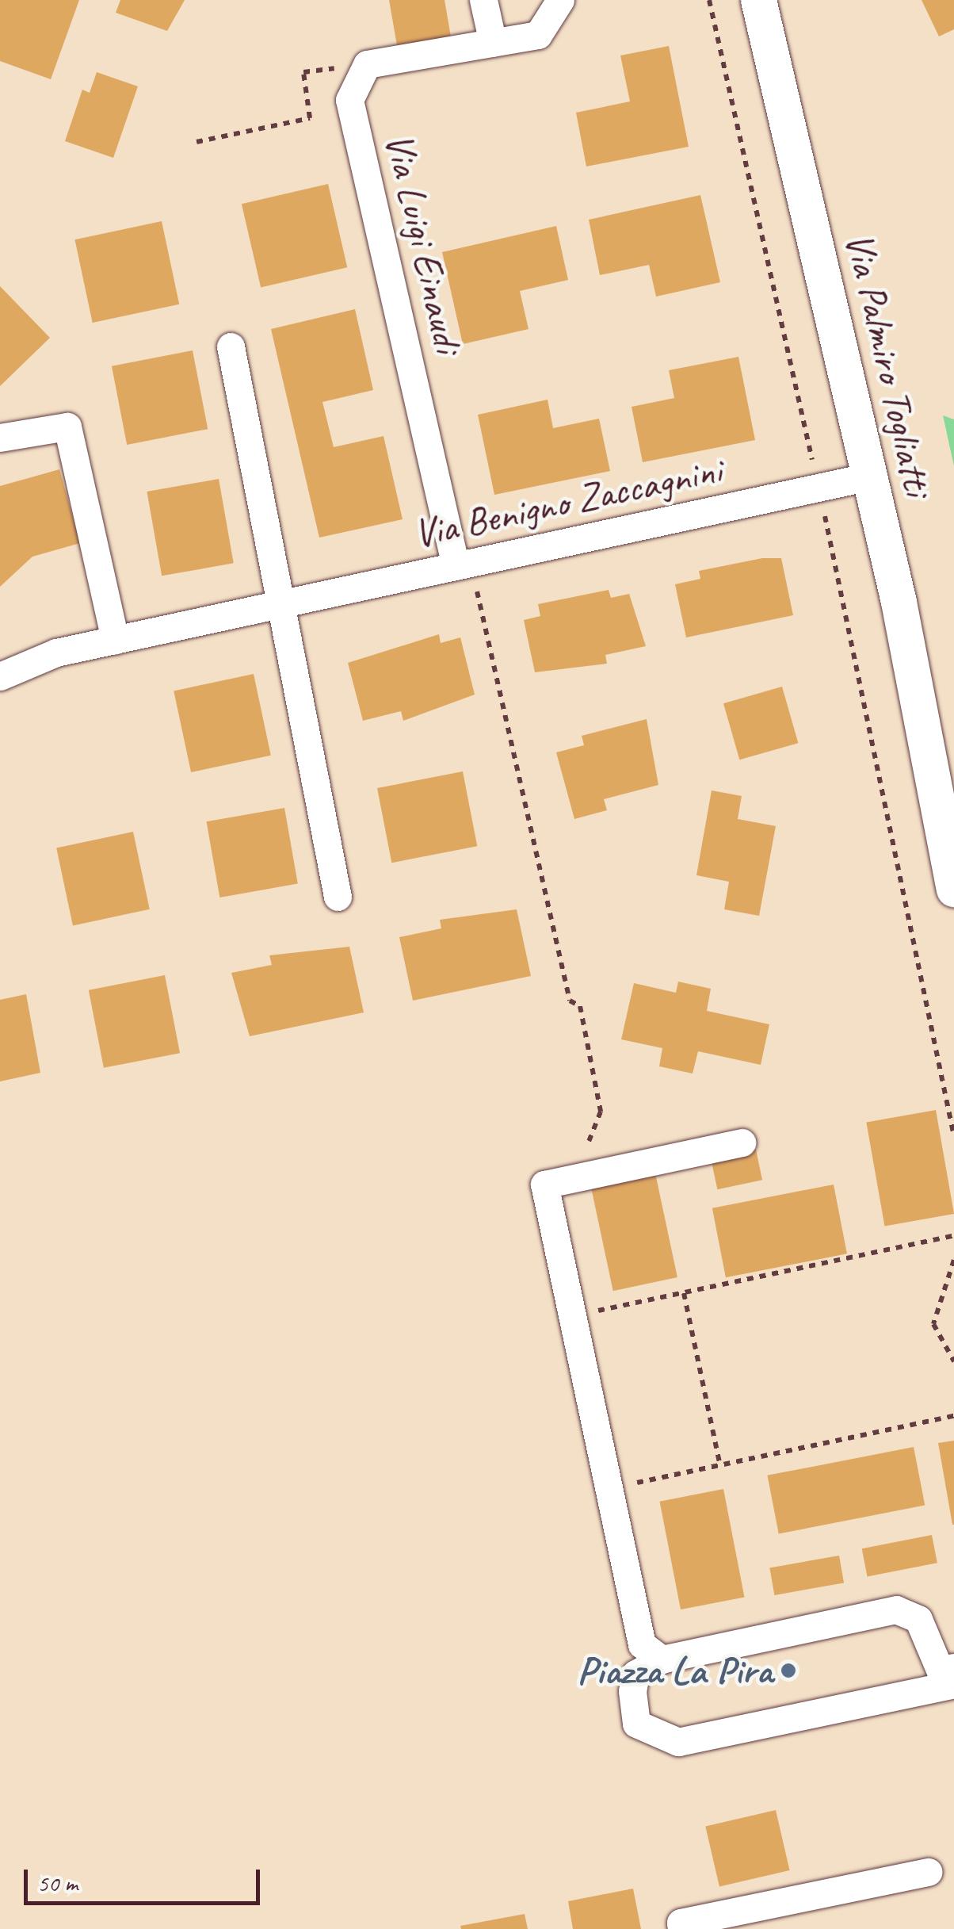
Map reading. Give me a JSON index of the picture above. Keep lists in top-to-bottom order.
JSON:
{
  "streets": {
    "street": ["Via Luigi Einaudi", "Via Palmiro Togliatti", "Via Benigno Zaccagnini"]
  },
  "crossings": [
    ["Via Luigi Einaudi", "Via Benigno Zaccagnini"],
    ["Via Palmiro Togliatti", "Via Benigno Zaccagnini"]
  ],
  "places": ["Piazza La Pira"],
  "scale_bar": "50 m"
}
